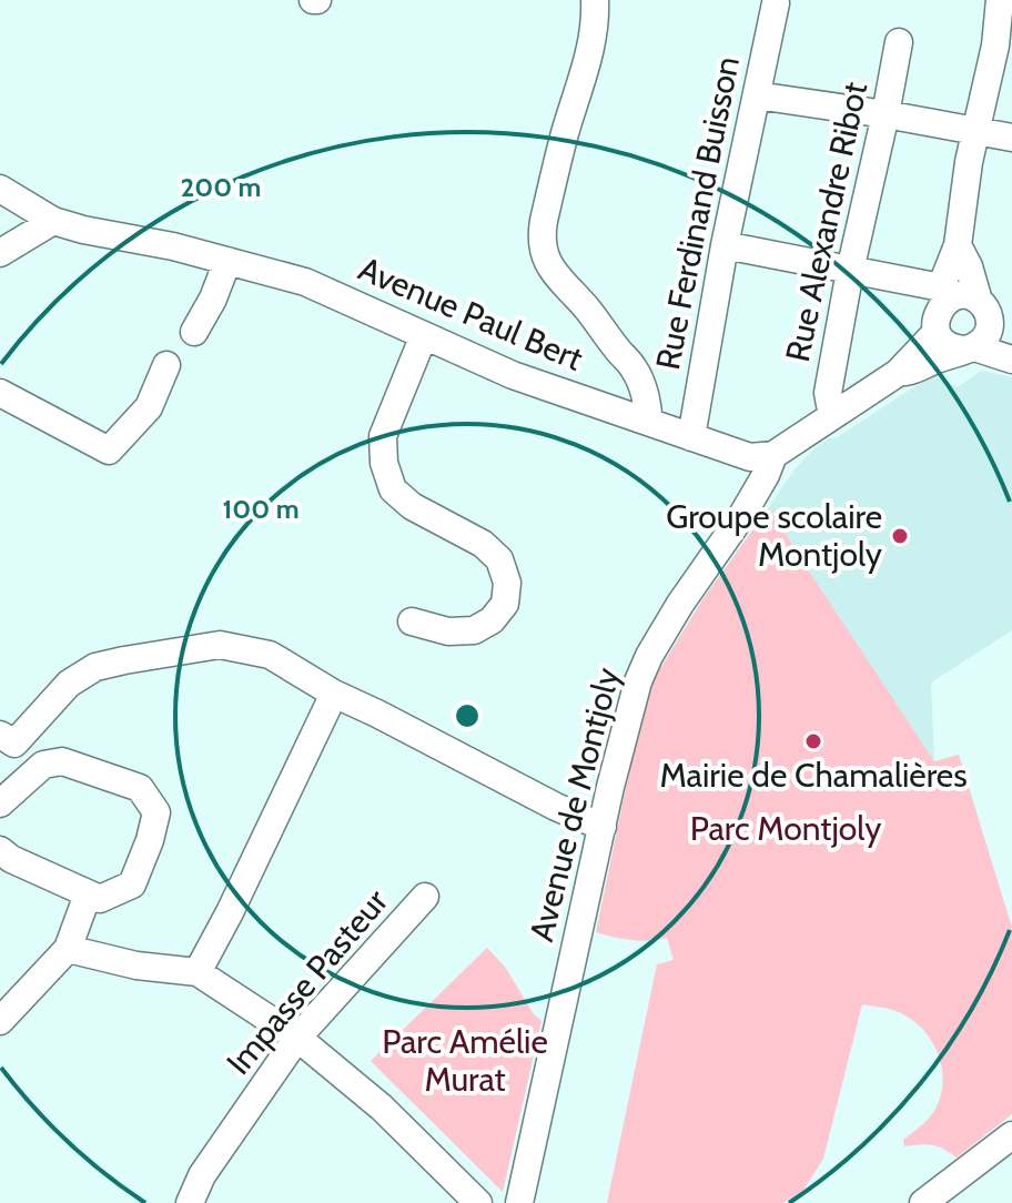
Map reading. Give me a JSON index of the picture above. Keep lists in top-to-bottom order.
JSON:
{
  "streets": {
    "street": [
      "Rue Ferdinand Buisson",
      "Rue Alexandre Ribot",
      "Avenue Paul Bert",
      "Avenue de Montjoly",
      "Impasse Pasteur"
    ]
  },
  "crossings": [
    ["Rue Ferdinand Buisson", "Avenue Paul Bert"],
    ["Avenue Paul Bert", "Avenue de Montjoly"]
  ],
  "parks": ["Parc Montjoly", "Parc Amélie Murat"],
  "places": ["Groupe scolaire Montjoly", "Mairie de Chamalières"],
  "rings": ["200 m", "100 m"]
}
